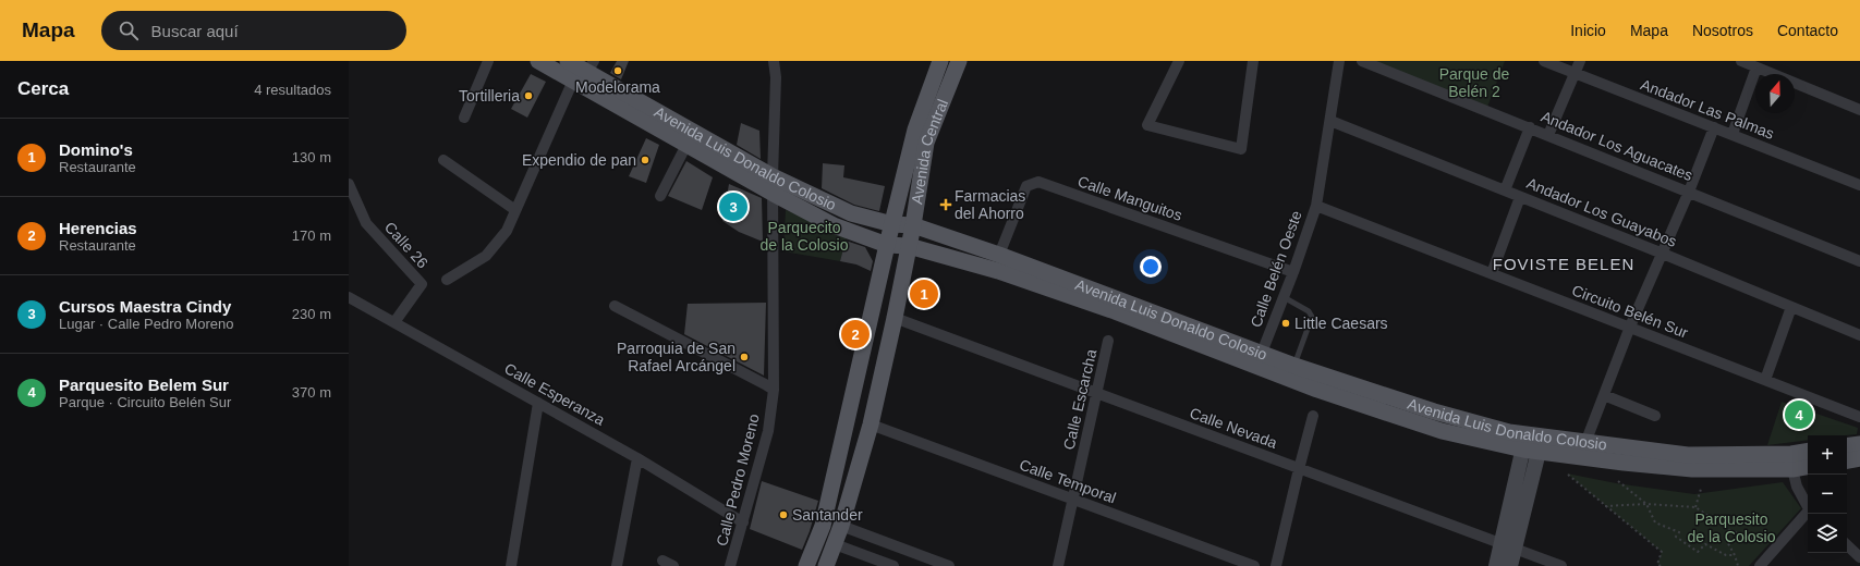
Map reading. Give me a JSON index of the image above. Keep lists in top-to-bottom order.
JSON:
{
  "streets": {
    "main road": ["Avenida Central", "Avenida Luis Donaldo Colosio"],
    "street": [
      "Andador Las Palmas",
      "Andador Los Aguacates",
      "Calle Manguitos",
      "Andador Los Guayabos",
      "Calle 26",
      "Calle Belén Oeste",
      "Circuito Belén Sur",
      "Calle Esperanza",
      "Calle Escarcha",
      "Calle Nevada",
      "Calle Pedro Moreno",
      "Calle Temporal"
    ]
  },
  "crossings": [
    ["Avenida Central", "Avenida Luis Donaldo Colosio"],
    ["Avenida Central", "Calle Nevada"],
    ["Avenida Central", "Calle Temporal"],
    ["Avenida Luis Donaldo Colosio", "Calle Manguitos"],
    ["Avenida Luis Donaldo Colosio", "Calle Belén Oeste"],
    ["Avenida Luis Donaldo Colosio", "Calle Pedro Moreno"],
    ["Calle Manguitos", "Calle Belén Oeste"],
    ["Andador Los Guayabos", "Calle Belén Oeste"],
    ["Calle 26", "Calle Esperanza"],
    ["Calle Belén Oeste", "Circuito Belén Sur"],
    ["Calle Esperanza", "Calle Pedro Moreno"],
    ["Calle Escarcha", "Calle Nevada"],
    ["Calle Escarcha", "Calle Temporal"]
  ],
  "districts": ["FOVISTE BELEN"],
  "parks": ["Parque de Belén 2", "Parquecito de la Colosio", "Parquesito de la Colosio"],
  "places": {
    "other": [
      "Modelorama",
      "Tortilleria",
      "Expendio de pan",
      "Little Caesars",
      "Parroquia de San Rafael Arcángel",
      "Santander"
    ],
    "health": ["Farmacias del Ahorro"]
  },
  "north": "top",
  "page": {
    "header": "Mapa",
    "search": "Buscar aquí",
    "nav": [
      "Inicio",
      "Mapa",
      "Nosotros",
      "Contacto"
    ],
    "heading": ["Cerca", "4 resultados"],
    "list": [
      {
        "mark": "1",
        "name": "Domino's",
        "note": "Restaurante",
        "value": "130 m"
      },
      {
        "mark": "2",
        "name": "Herencias",
        "note": "Restaurante",
        "value": "170 m"
      },
      {
        "mark": "3",
        "name": "Cursos Maestra Cindy",
        "note": "Lugar · Calle Pedro Moreno",
        "value": "230 m"
      },
      {
        "mark": "4",
        "name": "Parquesito Belem Sur",
        "note": "Parque · Circuito Belén Sur",
        "value": "370 m"
      }
    ],
    "pins": [
      "3",
      "1",
      "2",
      "4"
    ],
    "map_buttons": ["+", "−"]
  }
}
